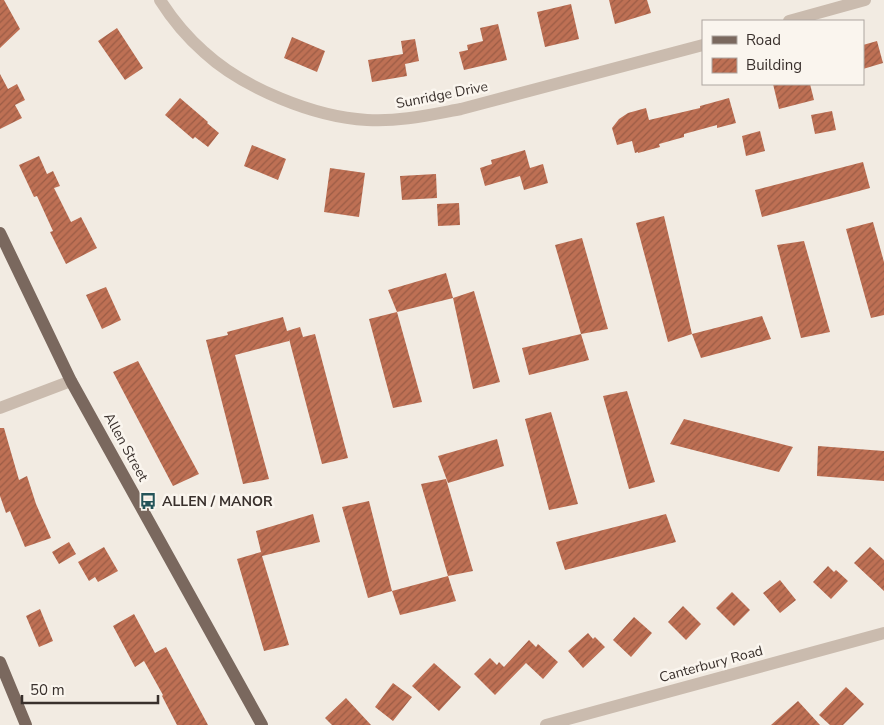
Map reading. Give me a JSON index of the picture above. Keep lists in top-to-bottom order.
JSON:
{
  "streets": {
    "main road": ["Allen Street"],
    "street": ["Sunridge Drive", "Canterbury Road"]
  },
  "places": {
    "bus stop": ["ALLEN / MANOR"]
  },
  "legend": ["Road", "Building"],
  "scale_bar": "50 m"
}
